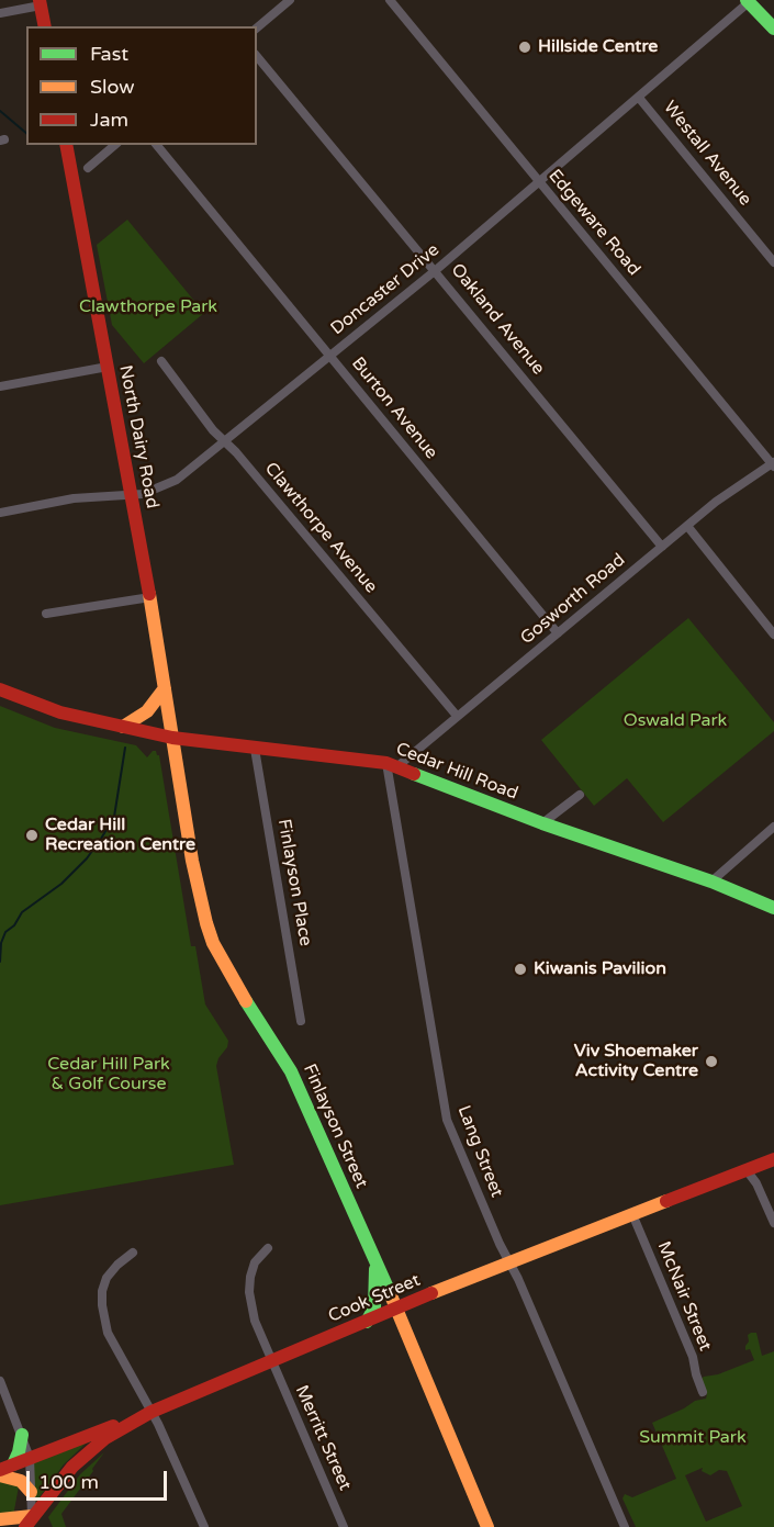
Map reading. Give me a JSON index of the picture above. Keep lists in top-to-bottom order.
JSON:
{
  "streets": {
    "street": [
      "Westall Avenue",
      "Edgeware Road",
      "Doncaster Drive",
      "Oakland Avenue",
      "Burton Avenue",
      "North Dairy Road",
      "Clawthorpe Avenue",
      "Gosworth Road",
      "Cedar Hill Road",
      "Finlayson Place",
      "Finlayson Street",
      "Lang Street",
      "McNair Street",
      "Cook Street",
      "Merritt Street"
    ]
  },
  "crossings": [
    ["Westall Avenue", "Doncaster Drive"],
    ["Edgeware Road", "Doncaster Drive"],
    ["Edgeware Road", "Gosworth Road"],
    ["Doncaster Drive", "Oakland Avenue"],
    ["Doncaster Drive", "Burton Avenue"],
    ["Doncaster Drive", "North Dairy Road"],
    ["Doncaster Drive", "Clawthorpe Avenue"],
    ["Oakland Avenue", "Gosworth Road"],
    ["Burton Avenue", "Gosworth Road"],
    ["North Dairy Road", "Cedar Hill Road"],
    ["North Dairy Road", "Finlayson Street"],
    ["Clawthorpe Avenue", "Gosworth Road"],
    ["Gosworth Road", "Cedar Hill Road"],
    ["Gosworth Road", "Lang Street"],
    ["Cedar Hill Road", "Finlayson Place"],
    ["Cedar Hill Road", "Finlayson Street"],
    ["Cedar Hill Road", "Lang Street"],
    ["Finlayson Street", "Cook Street"],
    ["Lang Street", "Cook Street"],
    ["McNair Street", "Cook Street"],
    ["Cook Street", "Merritt Street"]
  ],
  "parks": [
    "Clawthorpe Park",
    "Oswald Park",
    "Cedar Hill Park & Golf Course",
    "Summit Park"
  ],
  "places": [
    "Hillside Centre",
    "Cedar Hill Recreation Centre",
    "Kiwanis Pavilion",
    "Viv Shoemaker Activity Centre"
  ],
  "legend": ["Fast", "Slow", "Jam"],
  "scale_bar": "100 m"
}
